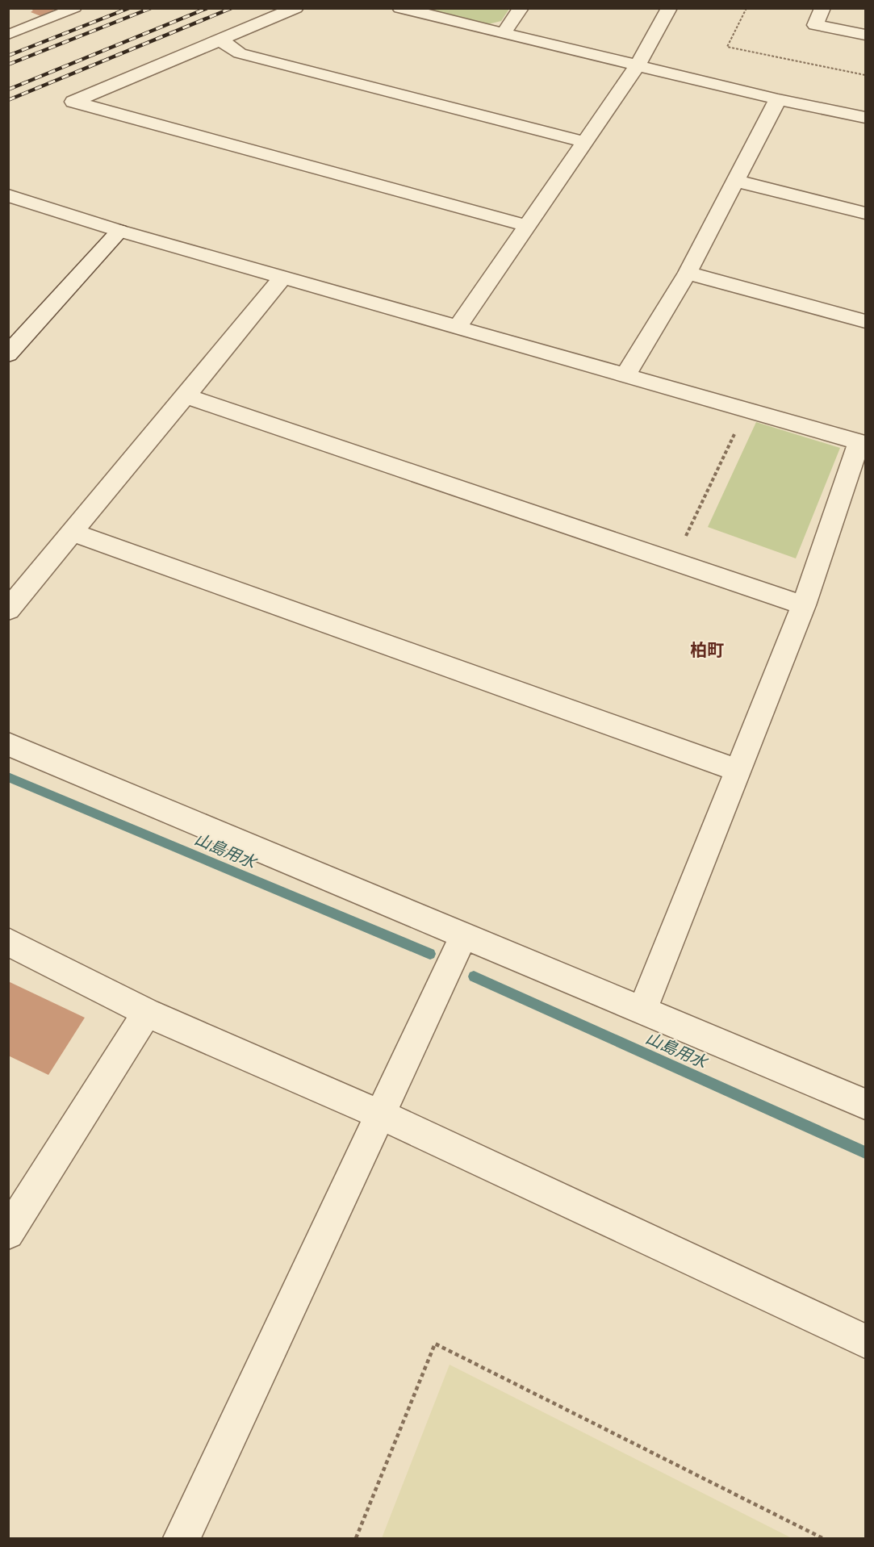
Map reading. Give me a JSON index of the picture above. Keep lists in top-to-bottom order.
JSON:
{
  "districts": ["柏町"],
  "water": ["山島用水"]
}
